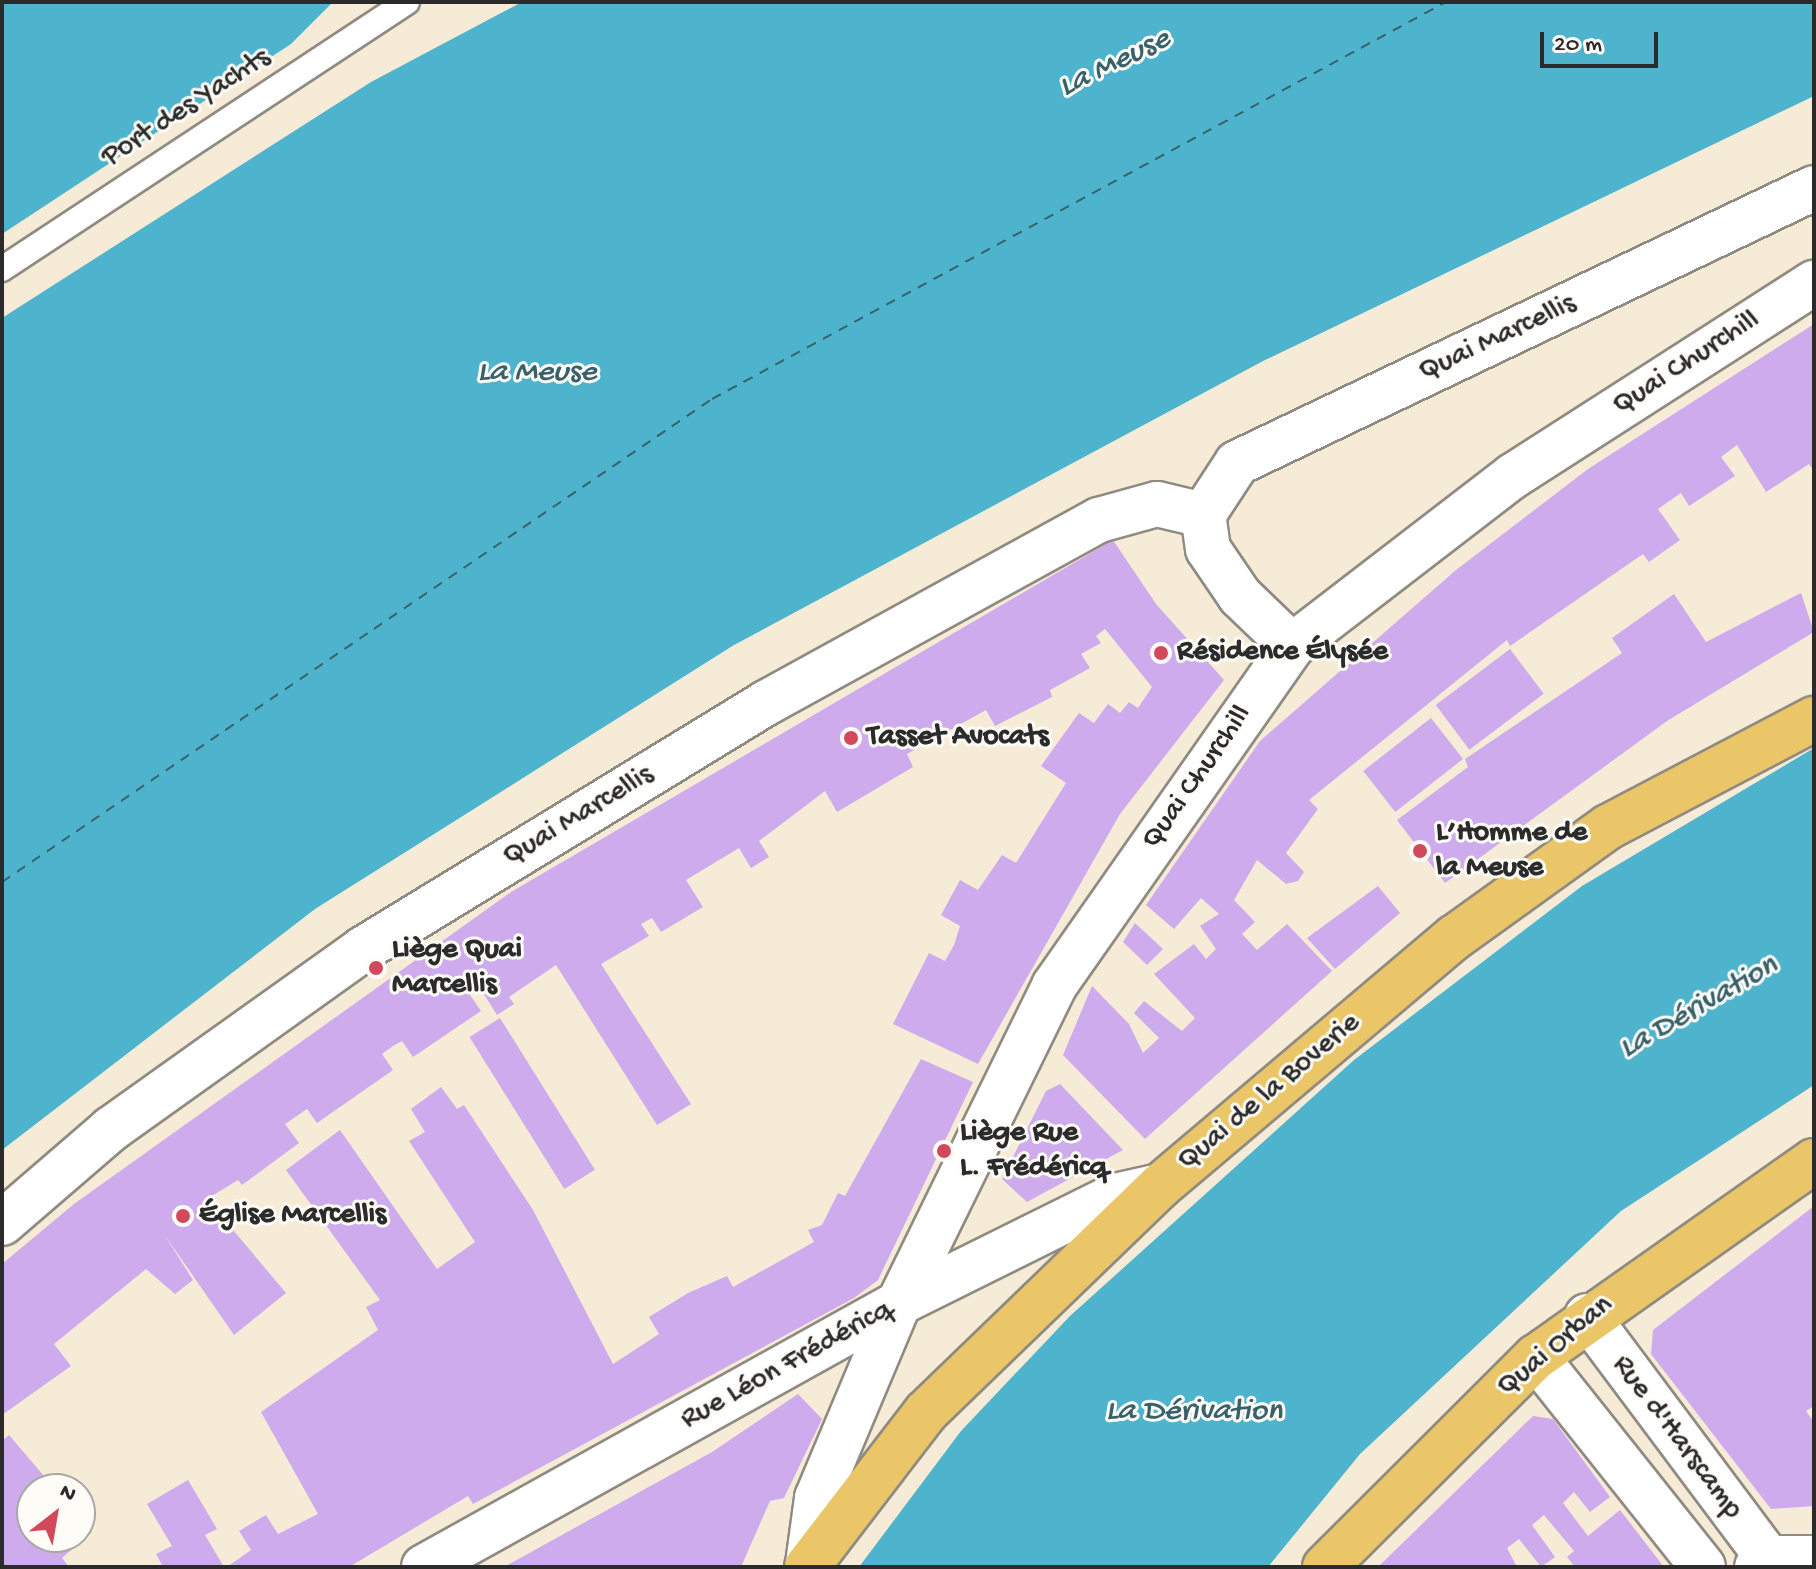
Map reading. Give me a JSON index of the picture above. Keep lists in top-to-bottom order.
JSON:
{
  "streets": {
    "main road": ["Quai de la Boverie", "Quai Orban"],
    "street": [
      "Quai Marcellis",
      "Quai Churchill",
      "Rue Léon Frédéricq",
      "Rue d'Harscamp"
    ],
    "lane": ["Port des Yachts"]
  },
  "crossings": [
    ["Quai Churchill", "Quai de la Boverie"],
    ["Quai Churchill", "Rue Léon Frédéricq"],
    ["Quai de la Boverie", "Rue Léon Frédéricq"],
    ["Quai Orban", "Rue d'Harscamp"]
  ],
  "water": ["La Meuse", "La Dérivation"],
  "places": [
    "Résidence Élysée",
    "Tasset Avocats",
    "L’Homme de la Meuse",
    "Liège Quai Marcellis",
    "Liège Rue L. Frédéricq",
    "Église Marcellis"
  ],
  "scale_bar": "20 m",
  "north": "top right"
}
